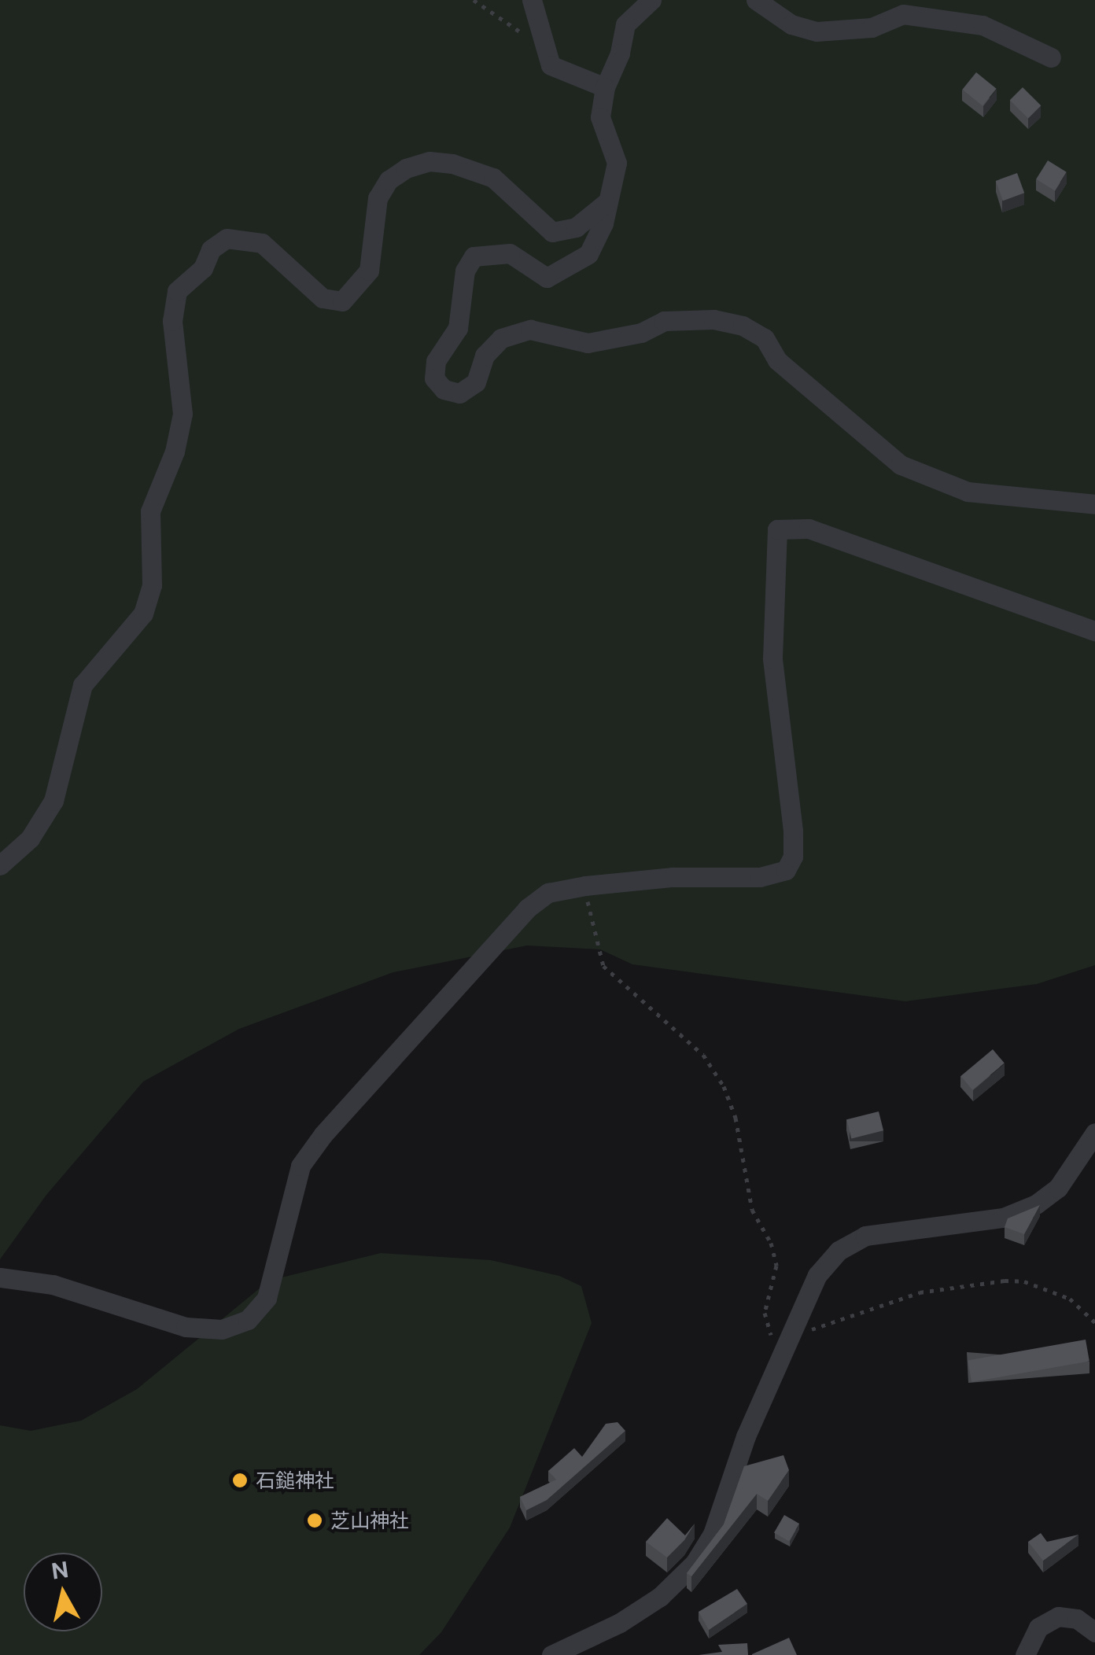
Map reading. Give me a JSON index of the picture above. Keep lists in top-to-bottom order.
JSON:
{
  "places": ["石鎚神社", "芝山神社"],
  "north": "top"
}
